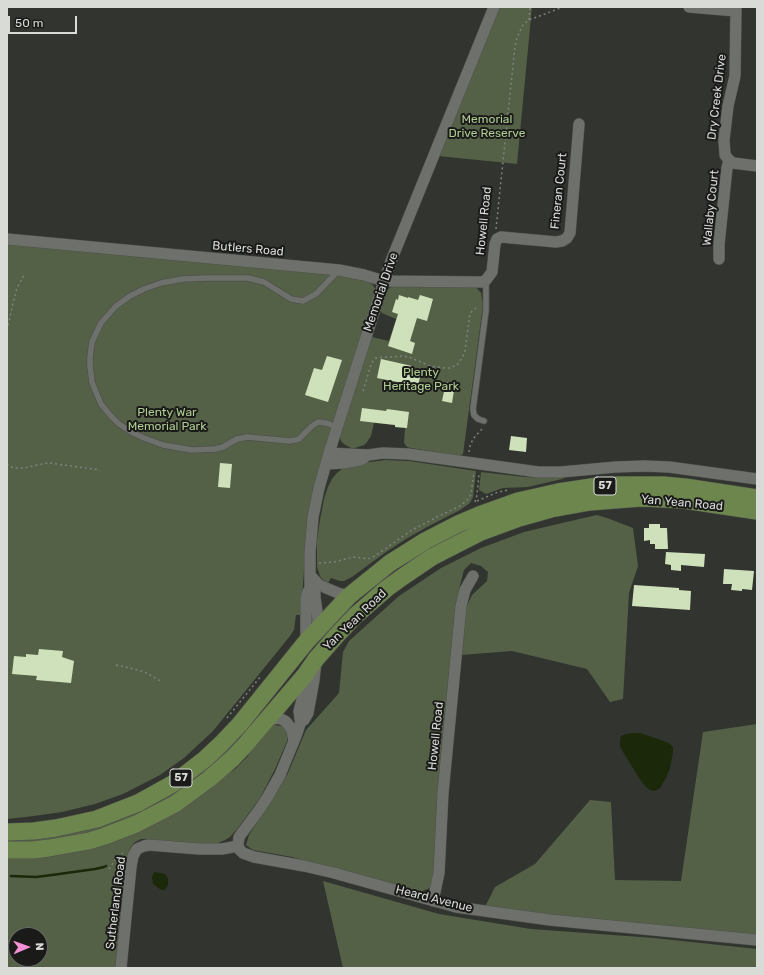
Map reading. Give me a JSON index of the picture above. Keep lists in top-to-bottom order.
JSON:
{
  "streets": {
    "main road": ["Memorial Drive", "57", "Yan Yean Road"],
    "street": [
      "Dry Creek Drive",
      "Fineran Court",
      "Wallaby Court",
      "Howell Road",
      "Butlers Road",
      "Heard Avenue",
      "Sutherland Road"
    ]
  },
  "crossings": [
    ["Dry Creek Drive", "Wallaby Court"],
    ["Fineran Court", "Howell Road"],
    ["Howell Road", "Butlers Road"],
    ["Howell Road", "Heard Avenue"],
    ["Butlers Road", "Memorial Drive"],
    ["Memorial Drive", "Yan Yean Road"],
    ["Heard Avenue", "Sutherland Road"]
  ],
  "parks": ["Memorial Drive Reserve", "Plenty Heritage Park", "Plenty War Memorial Park"],
  "scale_bar": "50 m",
  "north": "right"
}
